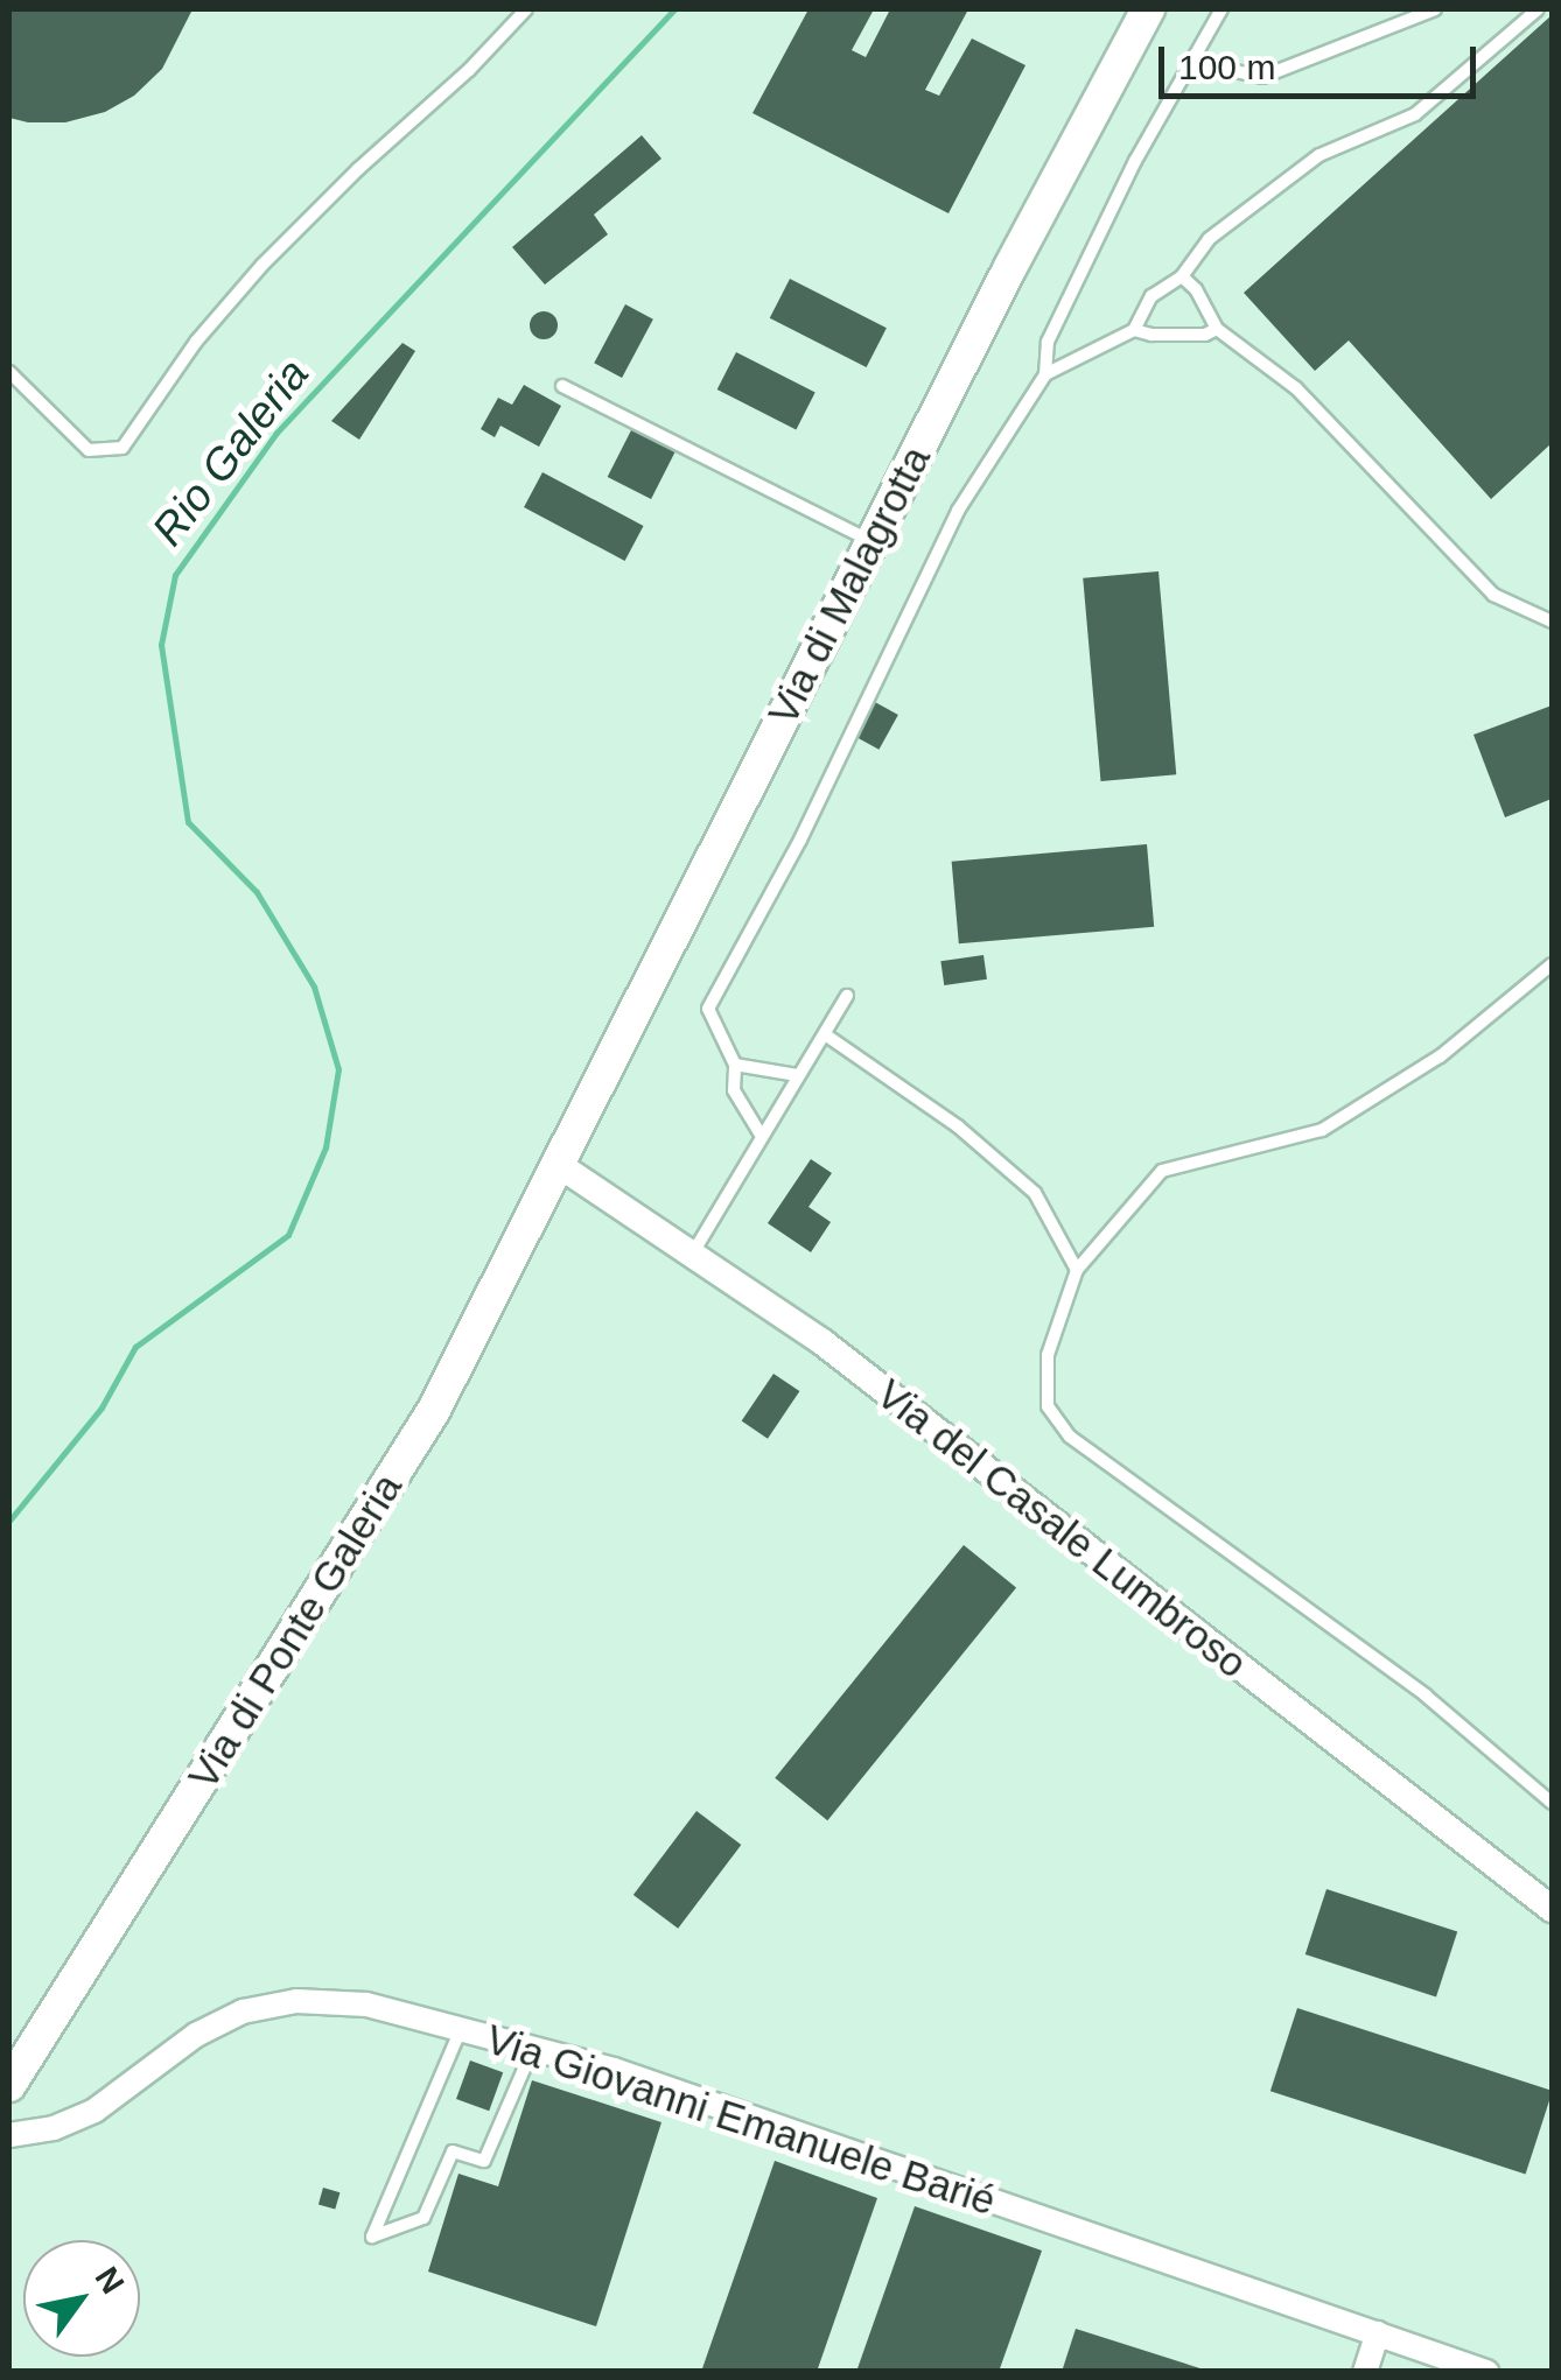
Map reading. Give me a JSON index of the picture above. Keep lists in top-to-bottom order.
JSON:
{
  "streets": {
    "main road": ["Via di Malagrotta", "Via di Ponte Galeria"],
    "street": ["Via del Casale Lumbroso", "Via Giovanni Emanuele Barié"]
  },
  "crossings": [
    ["Via di Malagrotta", "Via del Casale Lumbroso"],
    ["Via di Malagrotta", "Via di Ponte Galeria"],
    ["Via del Casale Lumbroso", "Via di Ponte Galeria"]
  ],
  "water": ["Rio Galeria"],
  "scale_bar": "100 m",
  "north": "top right"
}
